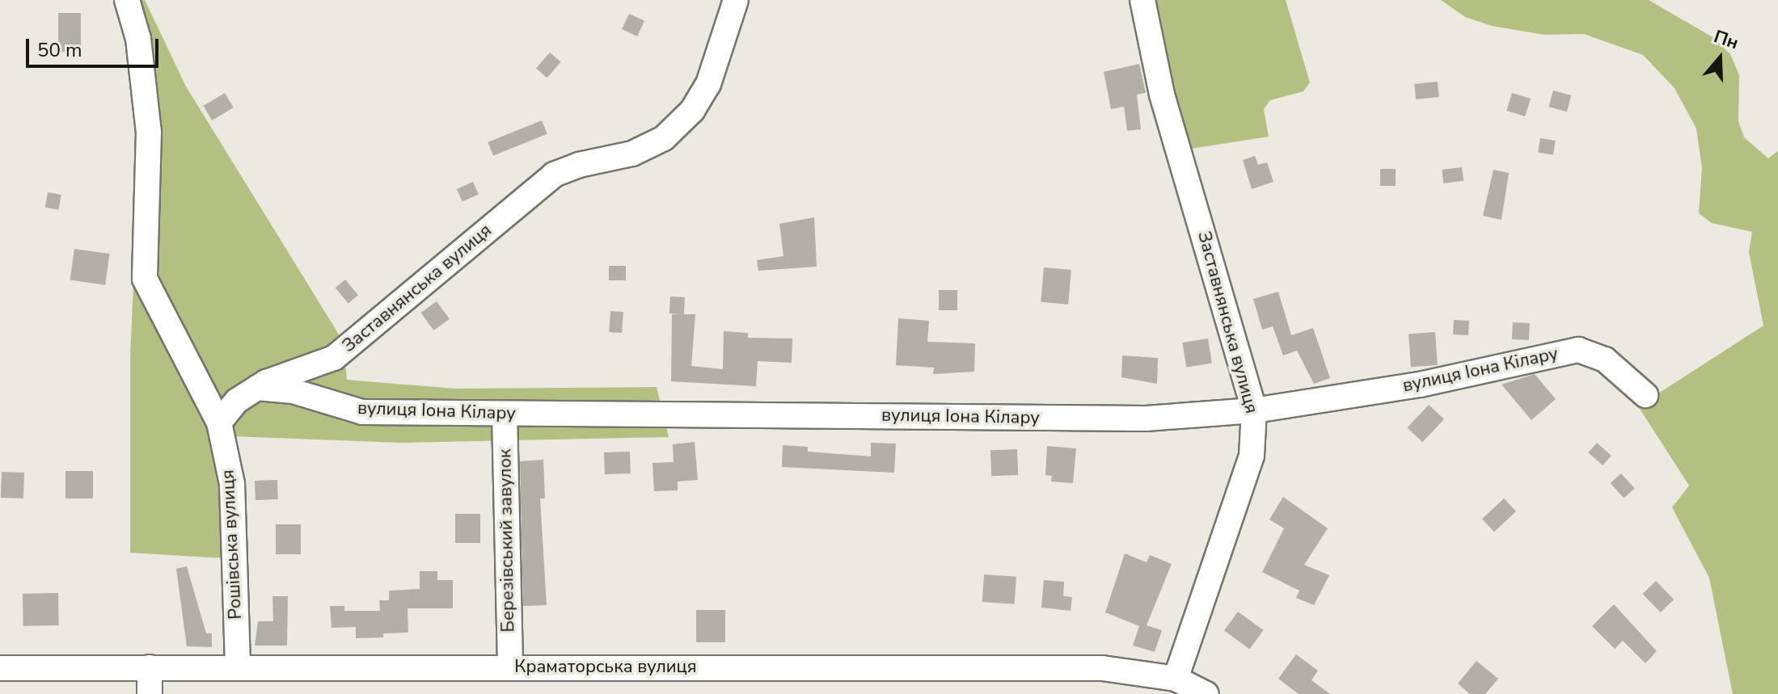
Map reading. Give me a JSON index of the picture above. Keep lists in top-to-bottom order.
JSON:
{
  "streets": {
    "street": [
      "Заставнянська вулиця",
      "вулиця Іона Кілару",
      "Березівський завулок",
      "Рошівська вулиця",
      "Краматорська вулиця"
    ]
  },
  "crossings": [
    ["Заставнянська вулиця", "вулиця Іона Кілару"],
    ["Заставнянська вулиця", "Рошівська вулиця"],
    ["Заставнянська вулиця", "Краматорська вулиця"],
    ["вулиця Іона Кілару", "Березівський завулок"],
    ["Березівський завулок", "Краматорська вулиця"],
    ["Рошівська вулиця", "Краматорська вулиця"]
  ],
  "scale_bar": "50 m",
  "north": "top"
}
